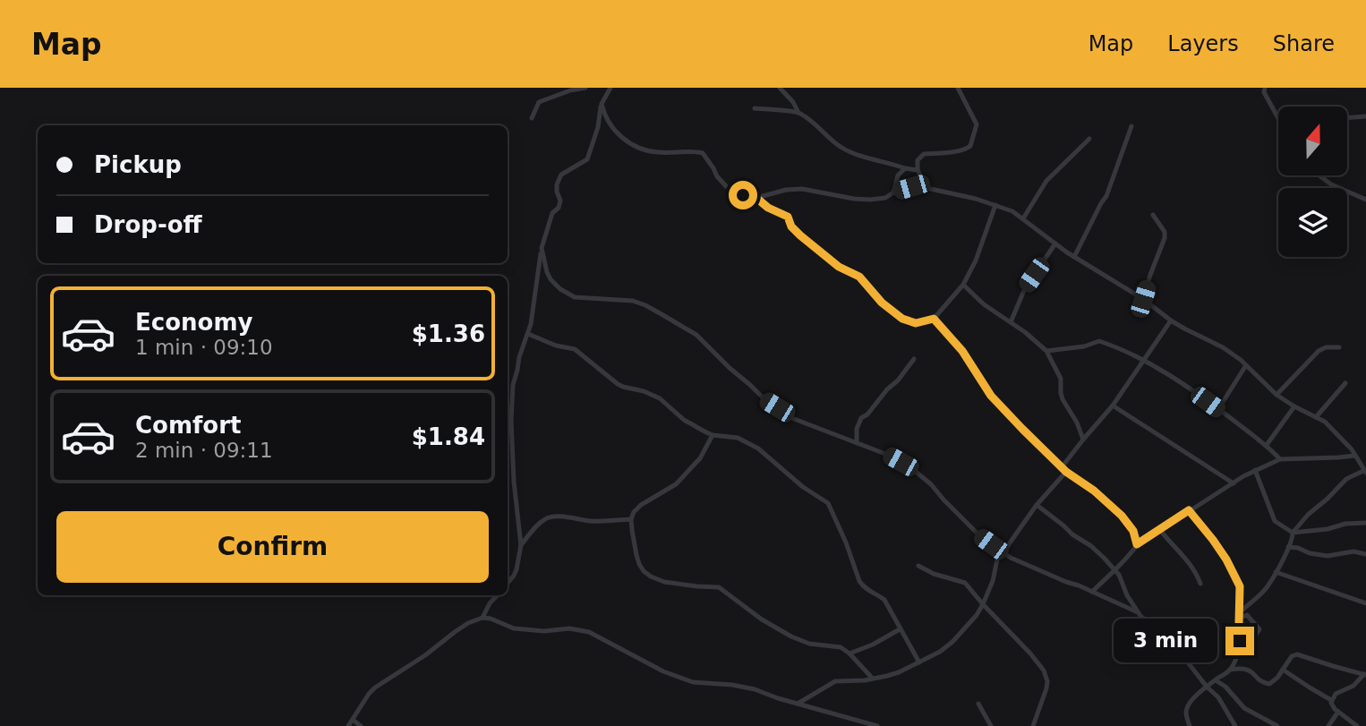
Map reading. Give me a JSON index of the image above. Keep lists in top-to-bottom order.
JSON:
{
  "north": "top",
  "page": {
    "header": "Map",
    "nav": ["Map", "Layers", "Share"],
    "banner": ["Pickup", "Drop-off"],
    "list": [
      {
        "name": "Economy",
        "note": "1 min · 09:10",
        "value": "$1.36"
      },
      {
        "name": "Comfort",
        "note": "2 min · 09:11",
        "value": "$1.84"
      }
    ],
    "buttons": "Confirm",
    "bubble": "3 min"
  }
}
